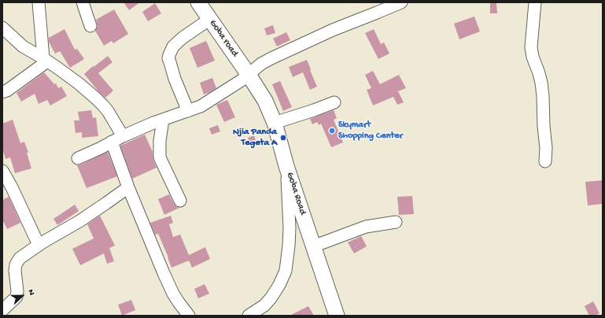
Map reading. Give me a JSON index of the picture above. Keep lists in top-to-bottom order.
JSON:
{
  "streets": {
    "main road": ["Goba road", "Goba Road"]
  },
  "crossings": [
    ["Goba road", "Goba Road"]
  ],
  "places": ["Skymart Shopping Center", "Njia Panda Tegeta A"],
  "north": "right"
}
